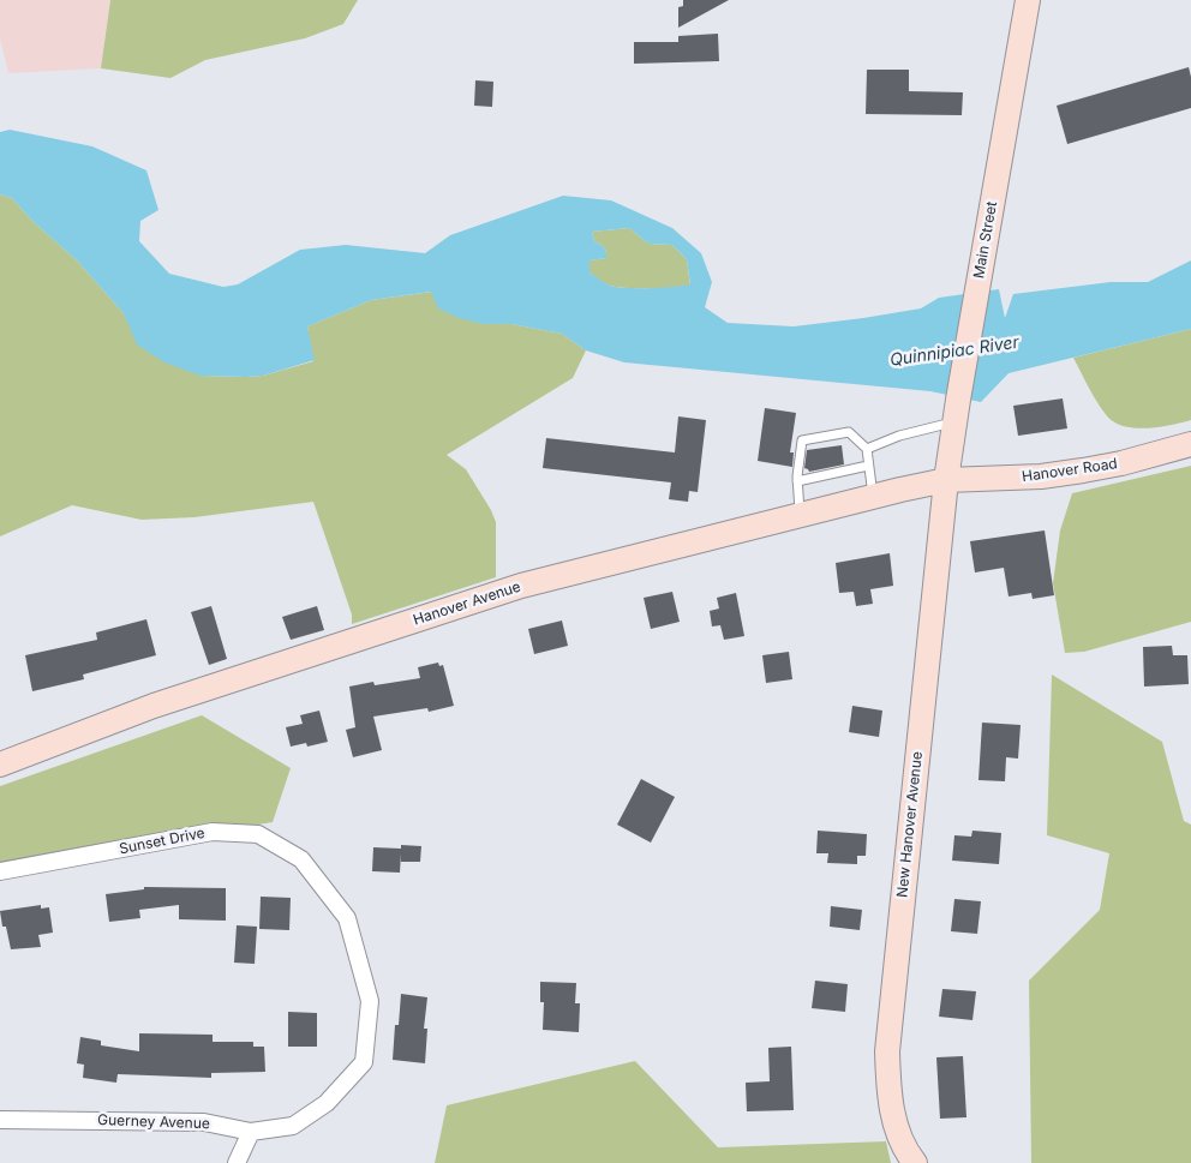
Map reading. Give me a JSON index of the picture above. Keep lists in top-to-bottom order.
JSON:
{
  "streets": {
    "main road": [
      "Main Street",
      "Hanover Road",
      "Hanover Avenue",
      "New Hanover Avenue"
    ],
    "street": ["Sunset Drive", "Guerney Avenue"]
  },
  "crossings": [
    ["Main Street", "Hanover Road"],
    ["Main Street", "Hanover Avenue"],
    ["Main Street", "New Hanover Avenue"],
    ["Hanover Road", "Hanover Avenue"],
    ["Hanover Road", "New Hanover Avenue"],
    ["Hanover Avenue", "New Hanover Avenue"],
    ["Sunset Drive", "Guerney Avenue"]
  ],
  "water": ["Quinnipiac River"]
}
